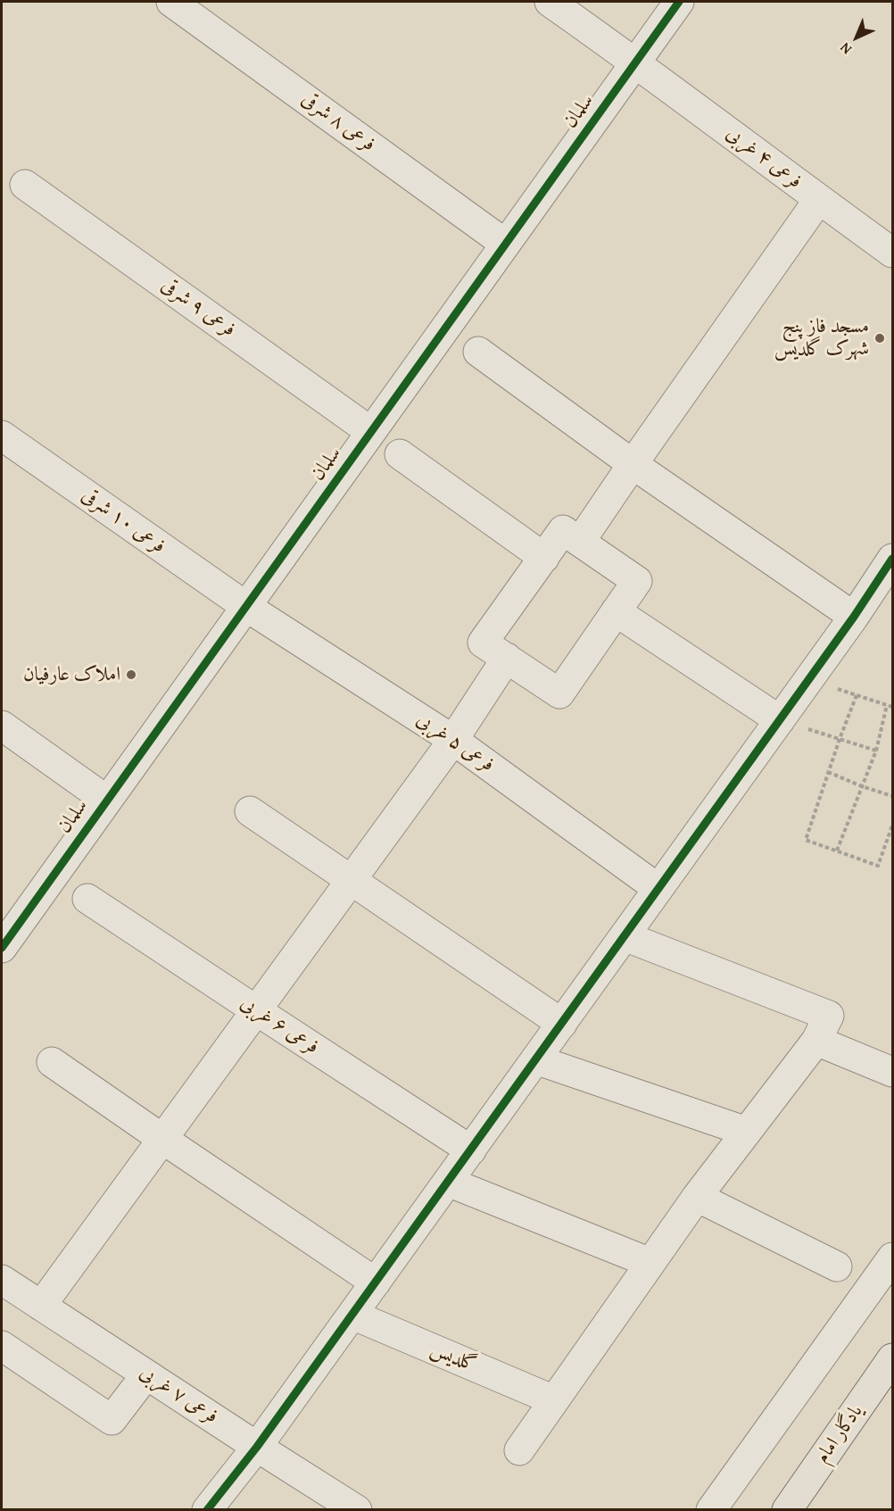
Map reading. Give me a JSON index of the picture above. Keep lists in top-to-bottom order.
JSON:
{
  "streets": {
    "main road": ["یادگار امام"],
    "street": [
      "سلمان",
      "فرعی ۸ شرقی",
      "فرعی ۴ غربی",
      "فرعی ۹ شرقی",
      "فرعی ۱۰ شرقی",
      "فرعی ۵ غربی",
      "فرعی ۶ غربی",
      "گلدیس",
      "فرعی ۷ غربی"
    ]
  },
  "crossings": [
    ["سلمان", "فرعی ۸ شرقی"],
    ["سلمان", "فرعی ۴ غربی"],
    ["سلمان", "فرعی ۹ شرقی"],
    ["سلمان", "فرعی ۱۰ شرقی"],
    ["سلمان", "فرعی ۵ غربی"],
    ["فرعی ۱۰ شرقی", "فرعی ۵ غربی"]
  ],
  "places": ["مسجد فاز پنج شهرک گلدیس", "املاک عارفیان"],
  "north": "bottom left"
}
